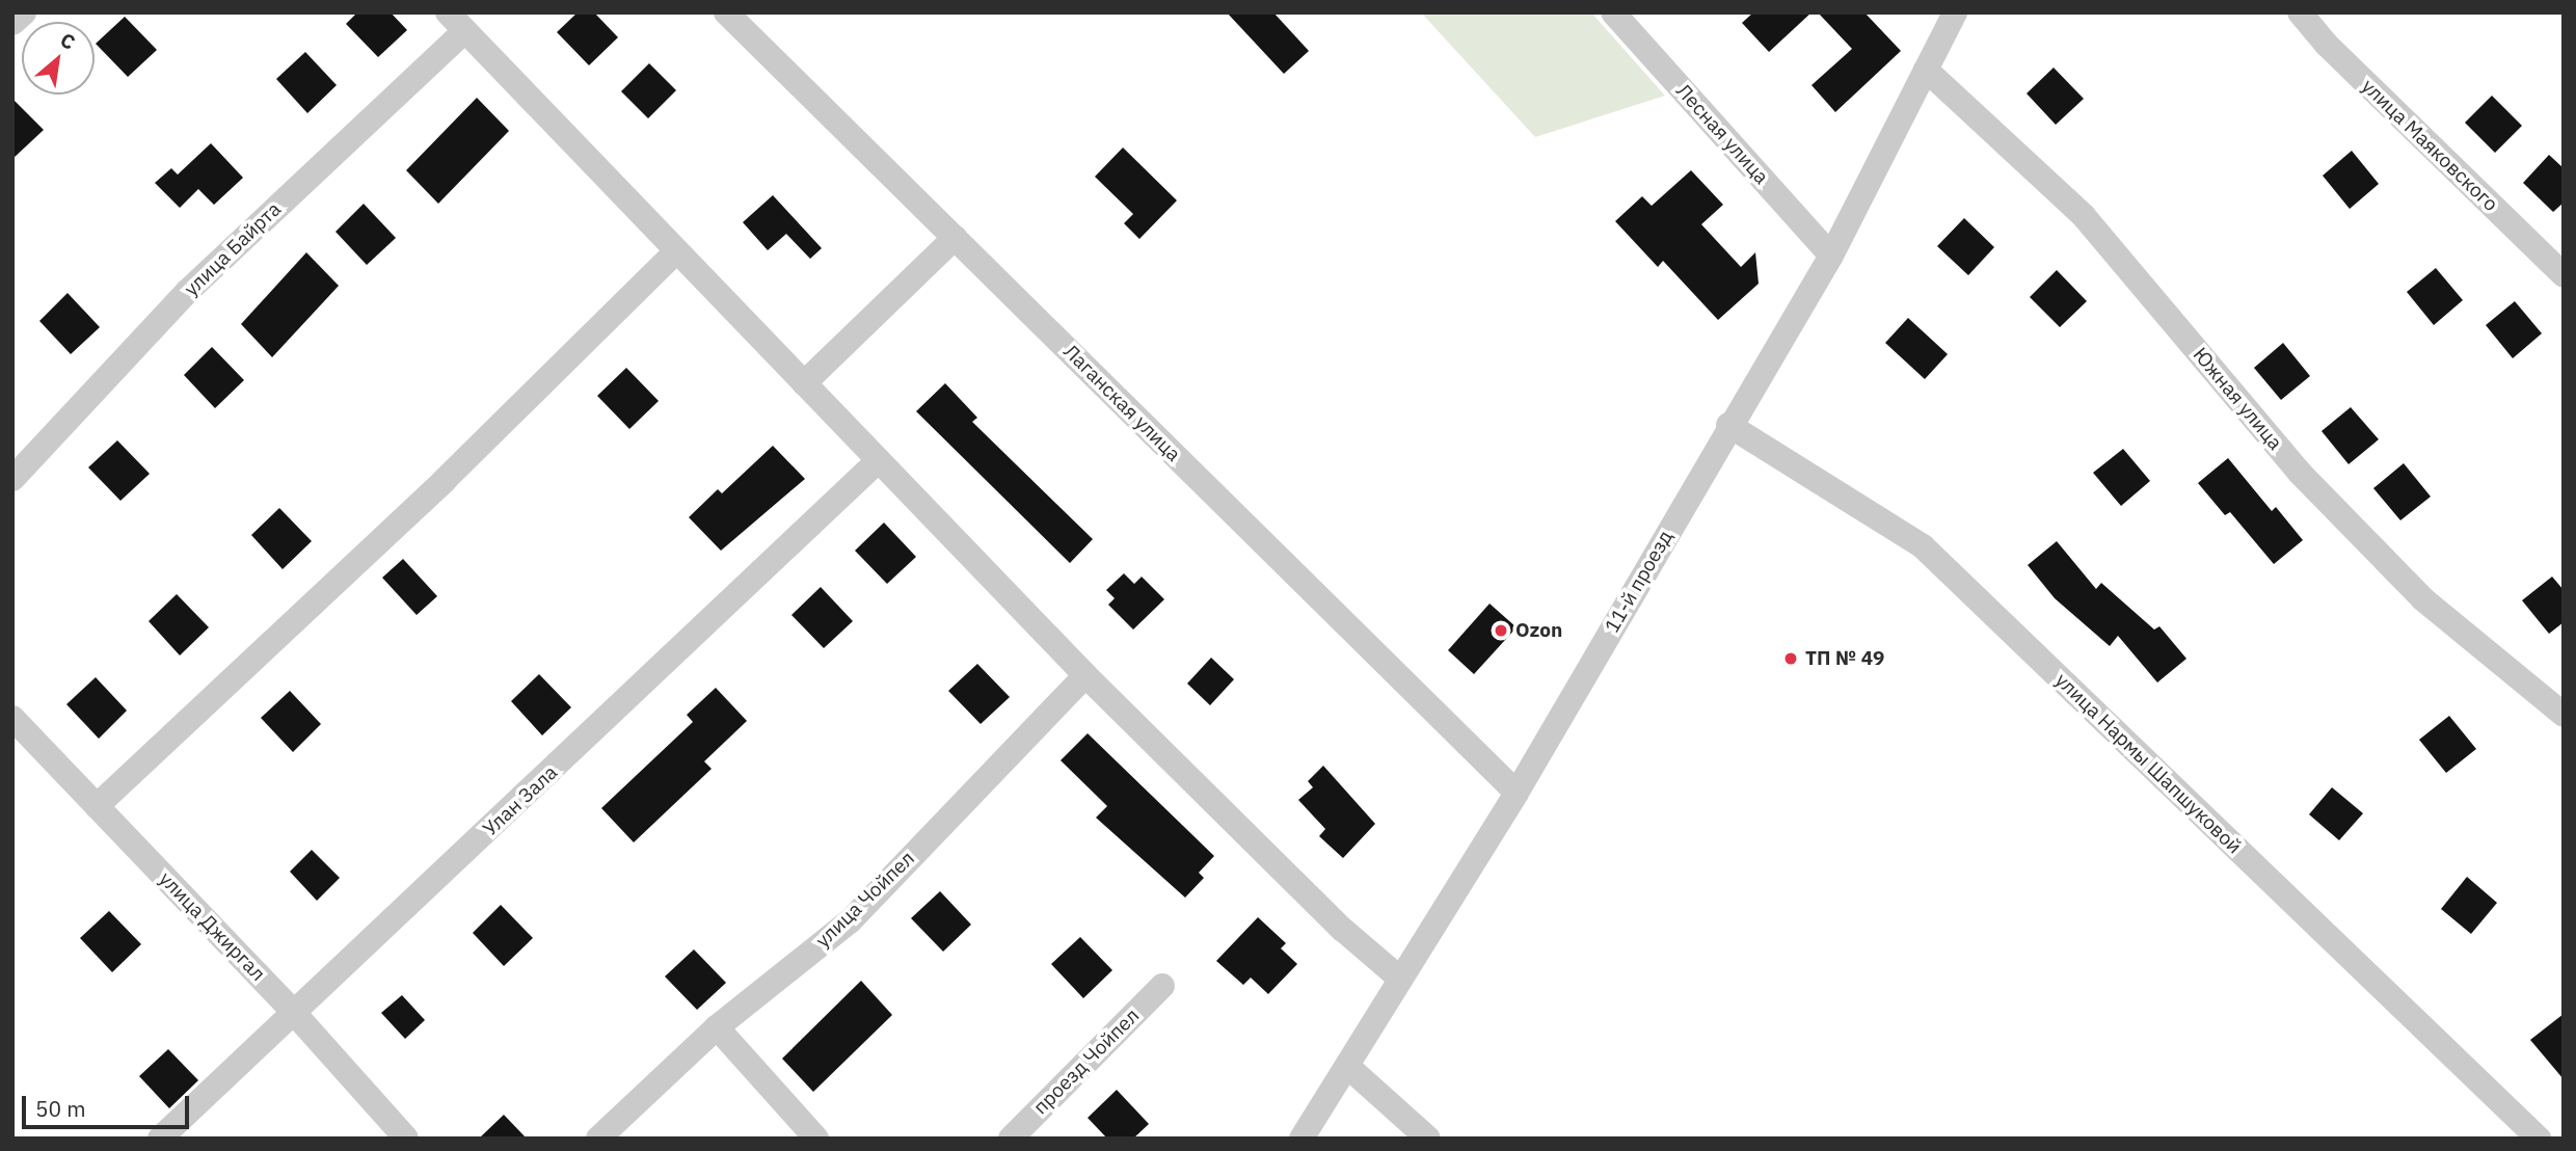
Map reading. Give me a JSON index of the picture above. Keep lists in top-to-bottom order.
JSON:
{
  "streets": {
    "street": [
      "Лесная улица",
      "улица Маяковского",
      "улица Байрта",
      "Южная улица",
      "Лаганская улица",
      "11-й проезд",
      "улица Нармы Шапшуковой",
      "Улан Зала",
      "улица Чойпел",
      "улица Джиргал",
      "проезд Чойпел"
    ]
  },
  "crossings": [
    ["Лесная улица", "11-й проезд"],
    ["Южная улица", "11-й проезд"],
    ["Лаганская улица", "11-й проезд"],
    ["11-й проезд", "улица Нармы Шапшуковой"],
    ["Улан Зала", "улица Джиргал"]
  ],
  "places": ["Ozon", "ТП № 49"],
  "scale_bar": "50 m",
  "north": "top right"
}
